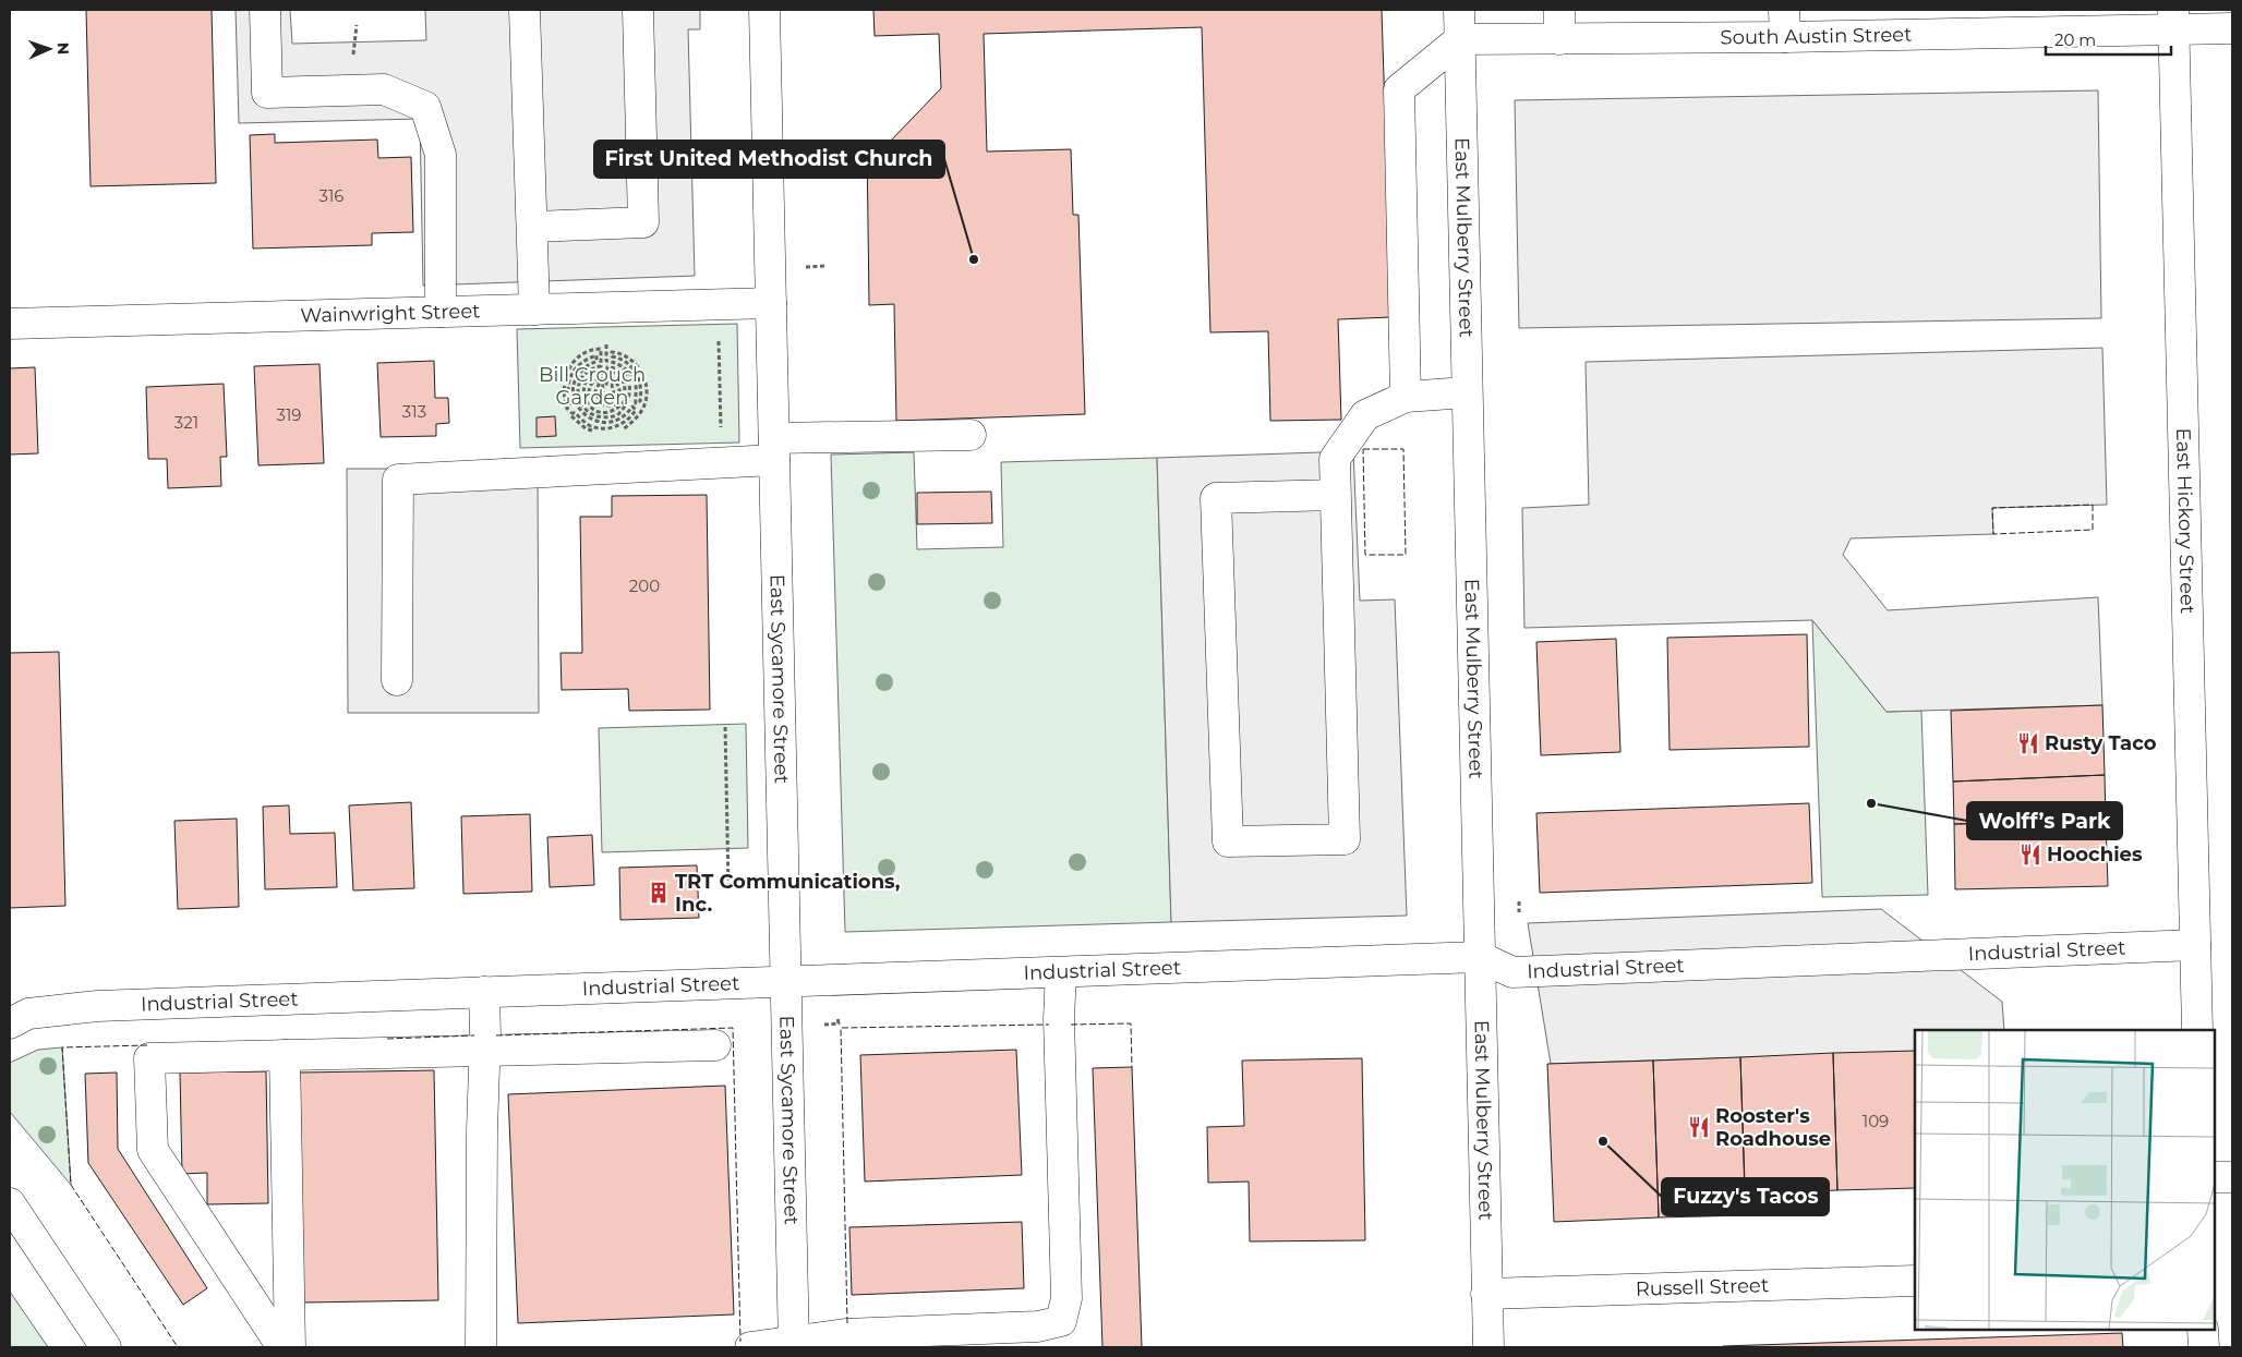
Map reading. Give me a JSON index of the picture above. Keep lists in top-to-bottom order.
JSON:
{
  "streets": {
    "street": [
      "South Austin Street",
      "East Mulberry Street",
      "Wainwright Street",
      "East Hickory Street",
      "East Sycamore Street",
      "Industrial Street",
      "Russell Street"
    ]
  },
  "crossings": [
    ["South Austin Street", "East Mulberry Street"],
    ["South Austin Street", "East Hickory Street"],
    ["East Mulberry Street", "Industrial Street"],
    ["East Mulberry Street", "Russell Street"],
    ["Wainwright Street", "East Sycamore Street"],
    ["East Hickory Street", "Industrial Street"],
    ["East Sycamore Street", "Industrial Street"]
  ],
  "parks": ["Bill Crouch Garden"],
  "places": {
    "other": ["First United Methodist Church", "Wolff’s Park", "Fuzzy's Tacos"],
    "restaurant": ["Rusty Taco", "Hoochies", "Rooster's Roadhouse"],
    "building": ["TRT Communications, Inc."]
  },
  "house_numbers": [
    "316",
    "313",
    "319",
    "321",
    "200",
    "109"
  ],
  "scale_bar": "20 m",
  "north": "right"
}
